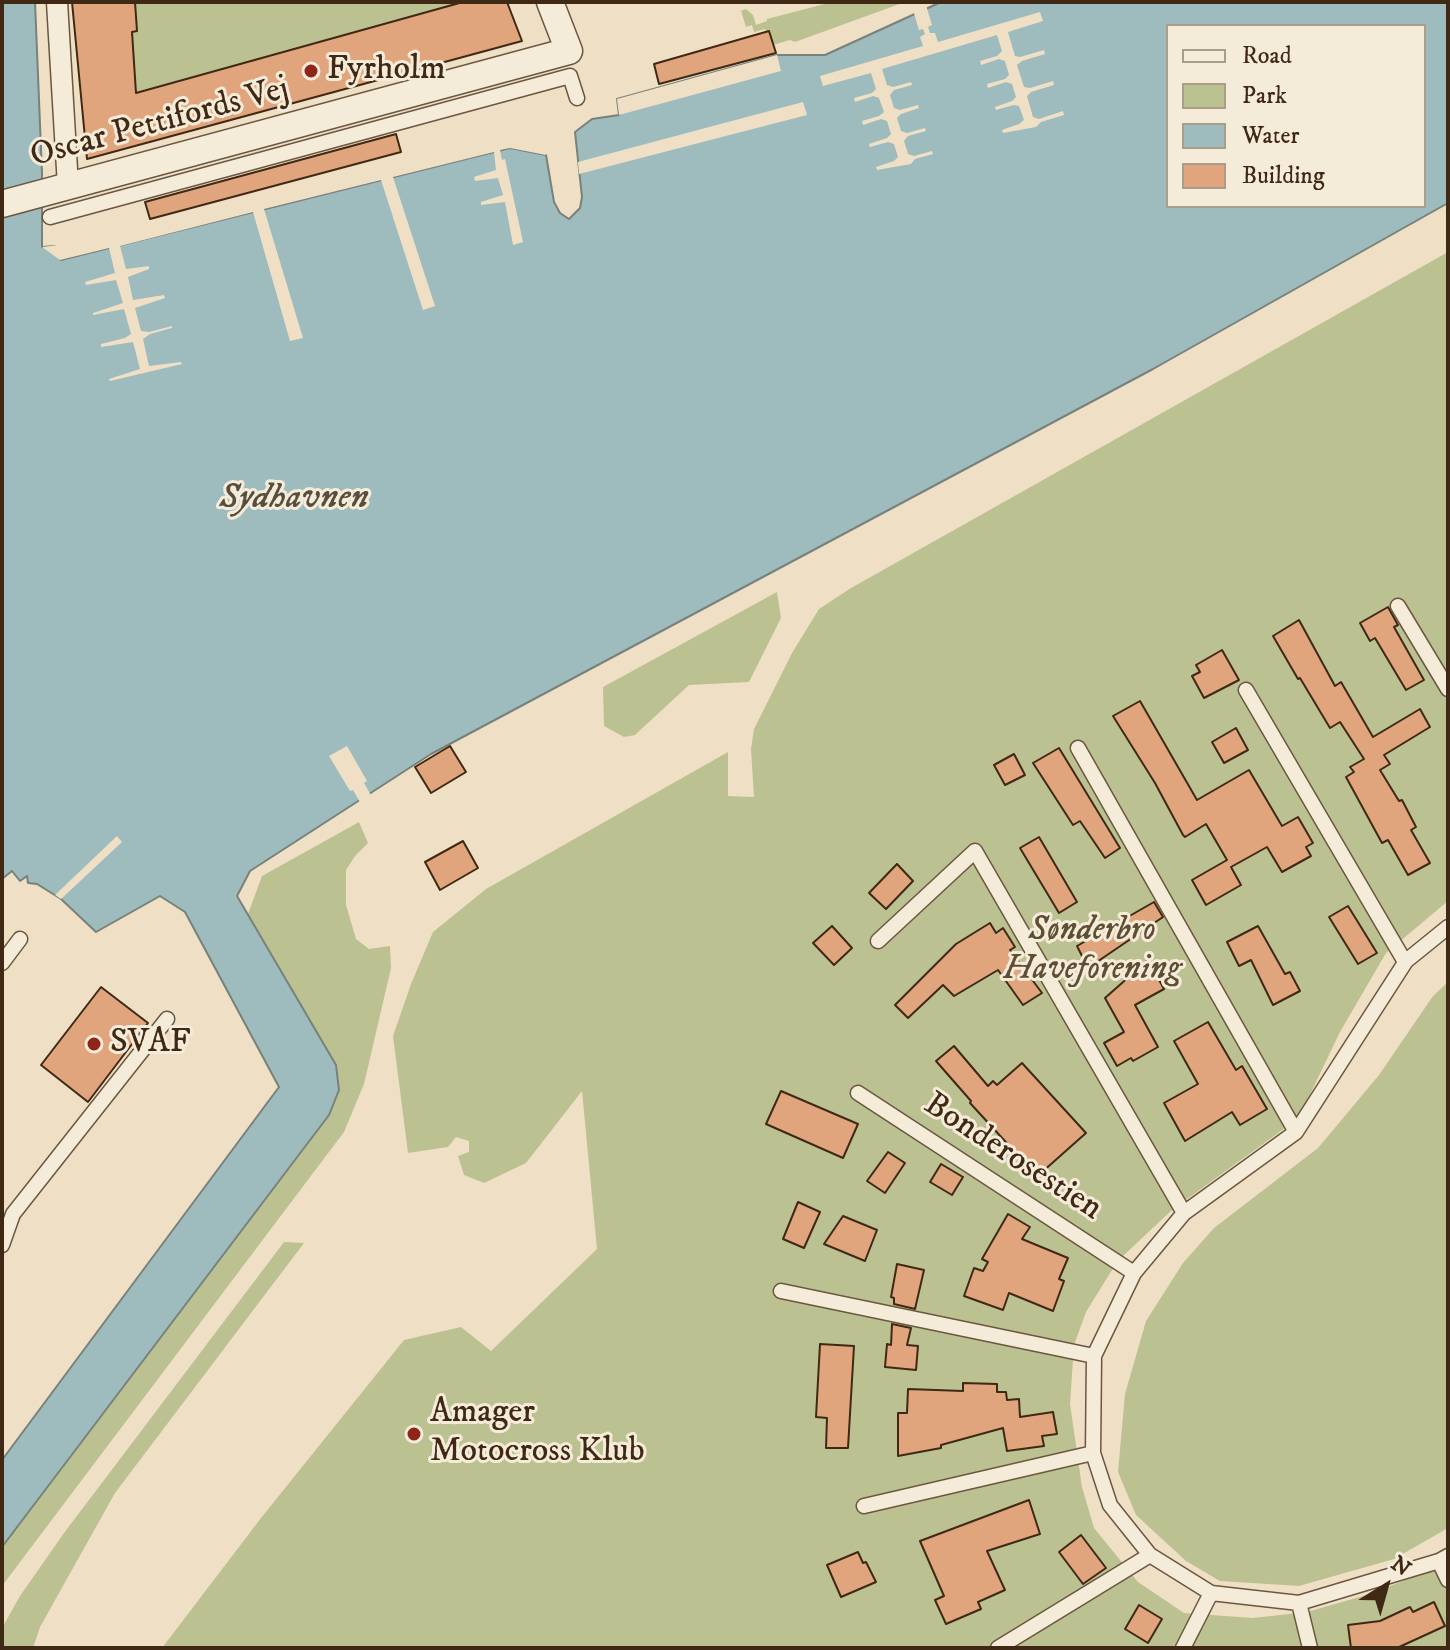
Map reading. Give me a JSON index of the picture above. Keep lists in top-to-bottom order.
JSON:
{
  "streets": {
    "street": ["Oscar Pettifords Vej"],
    "lane": ["Bonderosestien"]
  },
  "water": ["Sydhavnen"],
  "parks": ["Sønderbro Haveforening"],
  "places": ["Fyrholm", "SVAF", "Amager Motocross Klub"],
  "legend": [
    "Road",
    "Park",
    "Water",
    "Building"
  ],
  "north": "top right"
}
